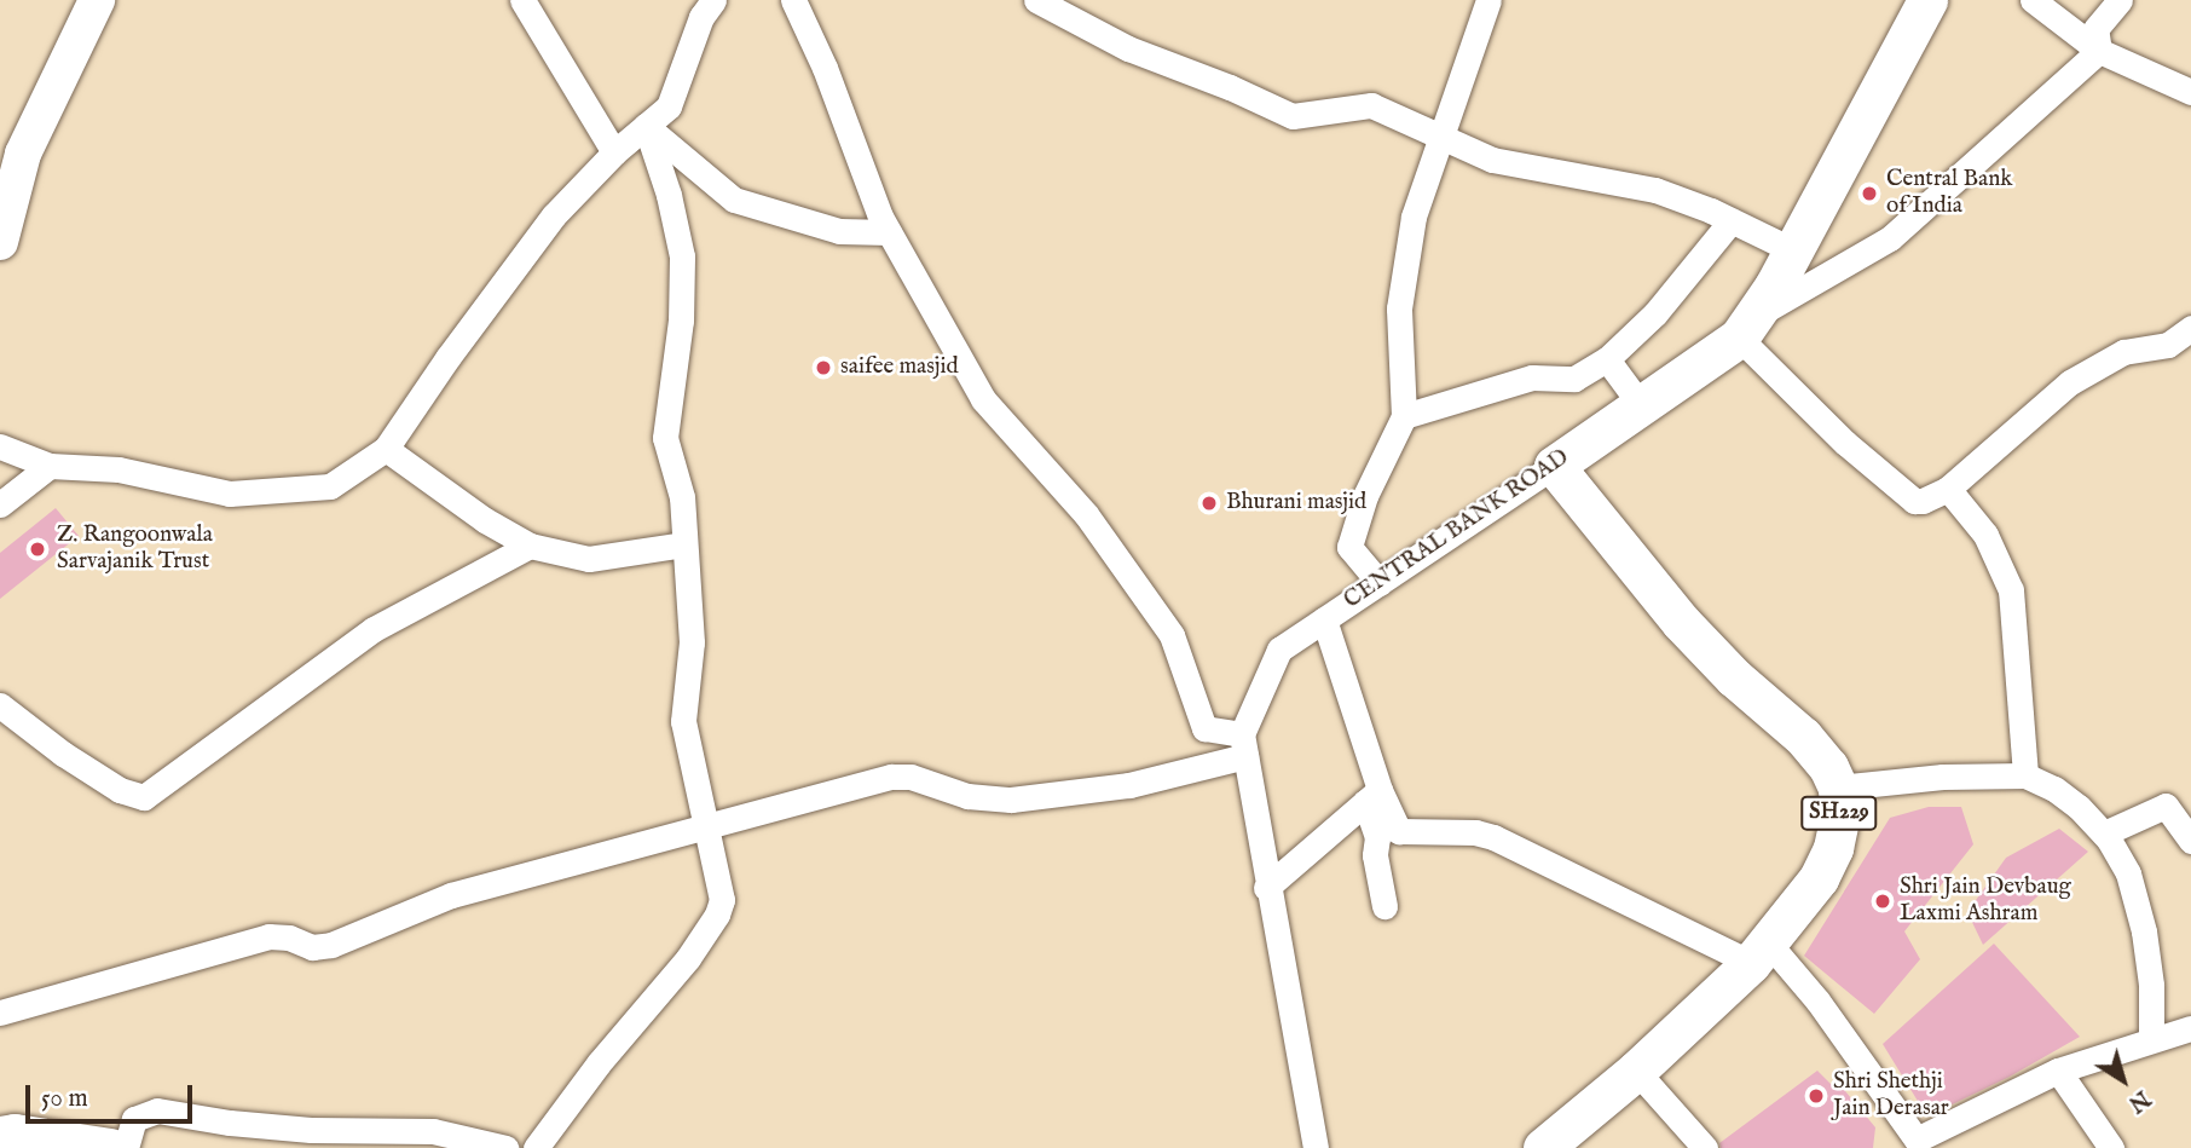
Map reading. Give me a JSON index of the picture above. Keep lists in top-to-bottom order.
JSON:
{
  "streets": {
    "main road": ["CENTRAL BANK ROAD", "SH229"]
  },
  "crossings": [
    ["CENTRAL BANK ROAD", "SH229"]
  ],
  "places": [
    "Central Bank of India",
    "saifee masjid",
    "Bhurani masjid",
    "Z. Rangoonwala Sarvajanik Trust",
    "Shri Jain Devbaug Laxmi Ashram",
    "Shri Shethji Jain Derasar"
  ],
  "scale_bar": "50 m",
  "north": "bottom right"
}
